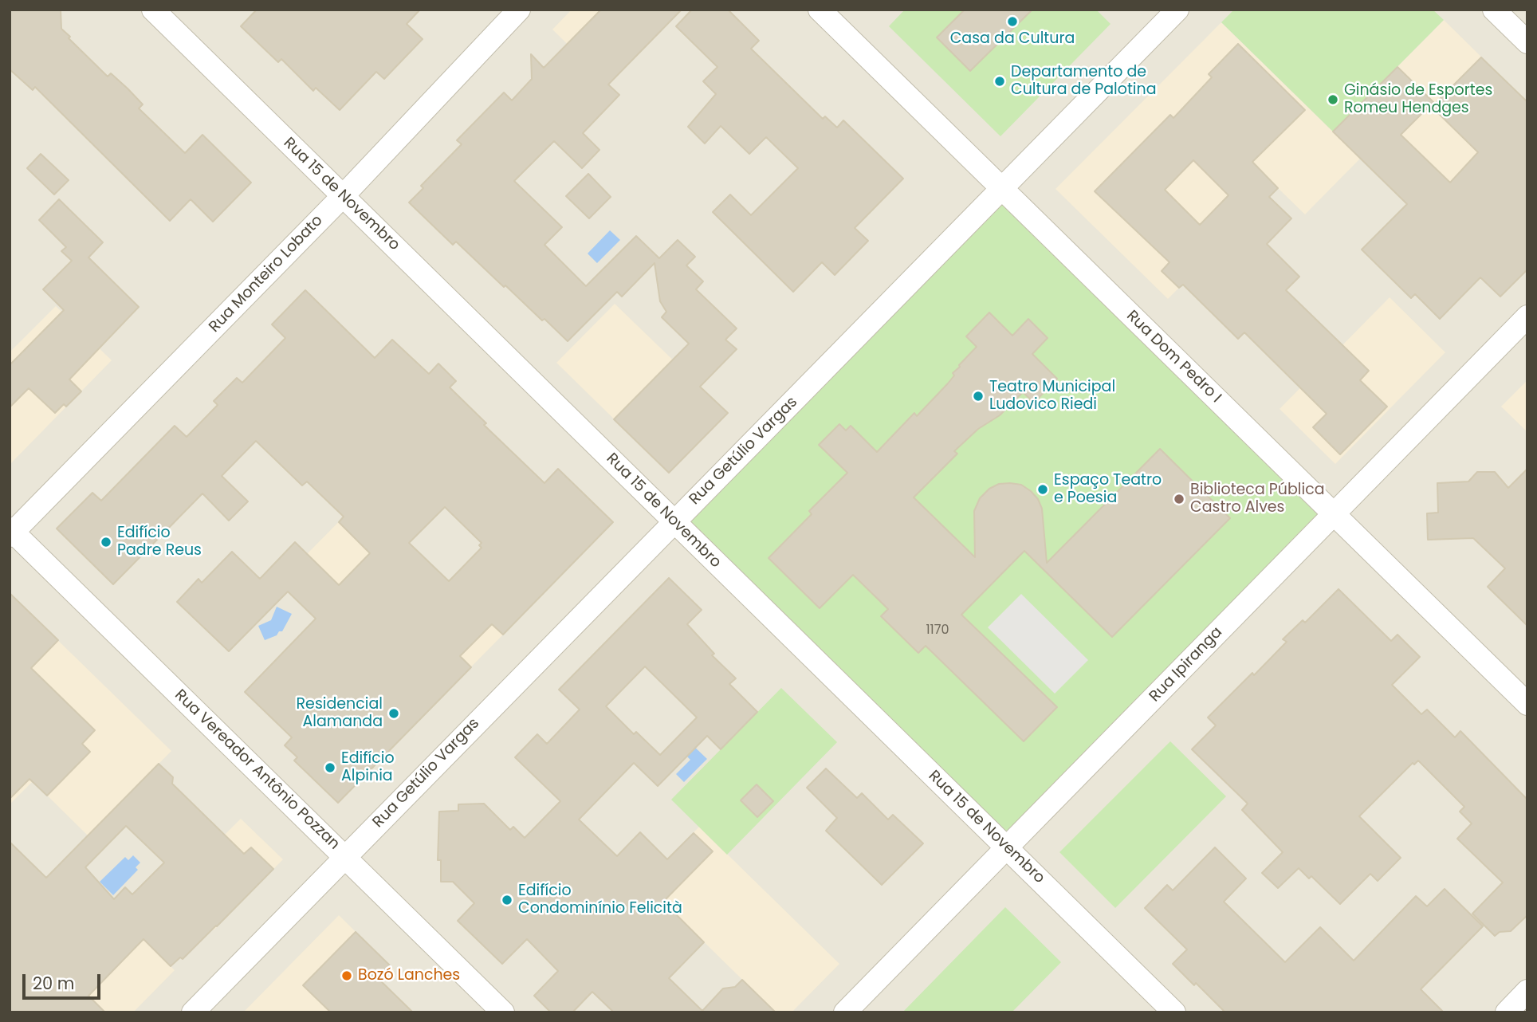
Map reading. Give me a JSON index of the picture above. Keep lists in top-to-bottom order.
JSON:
{
  "streets": {
    "street": [
      "Rua 15 de Novembro",
      "Rua Monteiro Lobato",
      "Rua Dom Pedro I",
      "Rua Getúlio Vargas",
      "Rua Ipiranga",
      "Rua Vereador Antônio Pozzan"
    ]
  },
  "crossings": [
    ["Rua 15 de Novembro", "Rua Monteiro Lobato"],
    ["Rua 15 de Novembro", "Rua Getúlio Vargas"],
    ["Rua 15 de Novembro", "Rua Ipiranga"],
    ["Rua Monteiro Lobato", "Rua Vereador Antônio Pozzan"],
    ["Rua Dom Pedro I", "Rua Getúlio Vargas"],
    ["Rua Dom Pedro I", "Rua Ipiranga"],
    ["Rua Getúlio Vargas", "Rua Vereador Antônio Pozzan"]
  ],
  "places": [
    "Casa da Cultura",
    "Departamento de Cultura de Palotina",
    "Ginásio de Esportes Romeu Hendges",
    "Teatro Municipal Ludovico Riedi",
    "Espaço Teatro e Poesia",
    "Biblioteca Pública Castro Alves",
    "Edifício Padre Reus",
    "Residencial Alamanda",
    "Edifício Alpinia",
    "Edifício Condominínio Felicità",
    "Bozó Lanches"
  ],
  "house_numbers": ["1170"],
  "scale_bar": "20 m"
}
